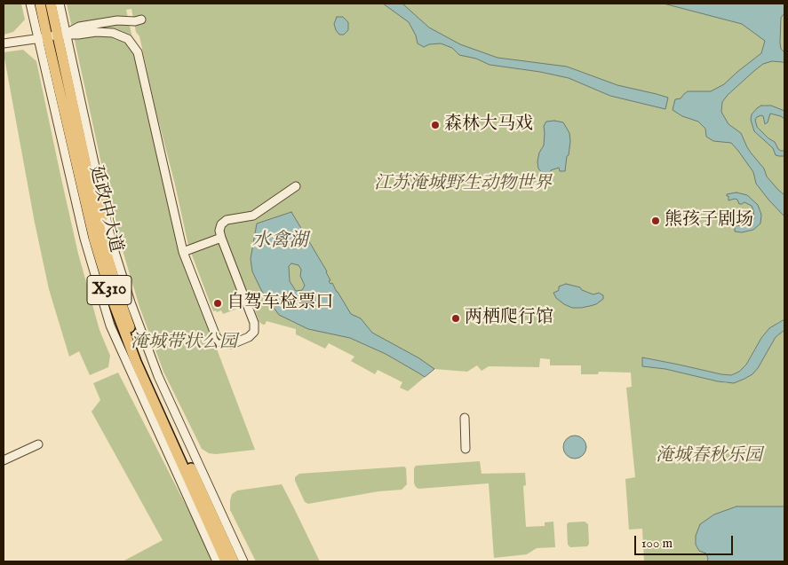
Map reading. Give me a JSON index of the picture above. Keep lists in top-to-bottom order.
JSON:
{
  "streets": {
    "main road": ["延政中大道", "X310"]
  },
  "water": ["水禽湖"],
  "parks": ["江苏淹城野生动物世界", "淹城带状公园", "淹城春秋乐园"],
  "places": [
    "森林大马戏",
    "熊孩子剧场",
    "自驾车检票口",
    "两栖爬行馆"
  ],
  "scale_bar": "100 m"
}
